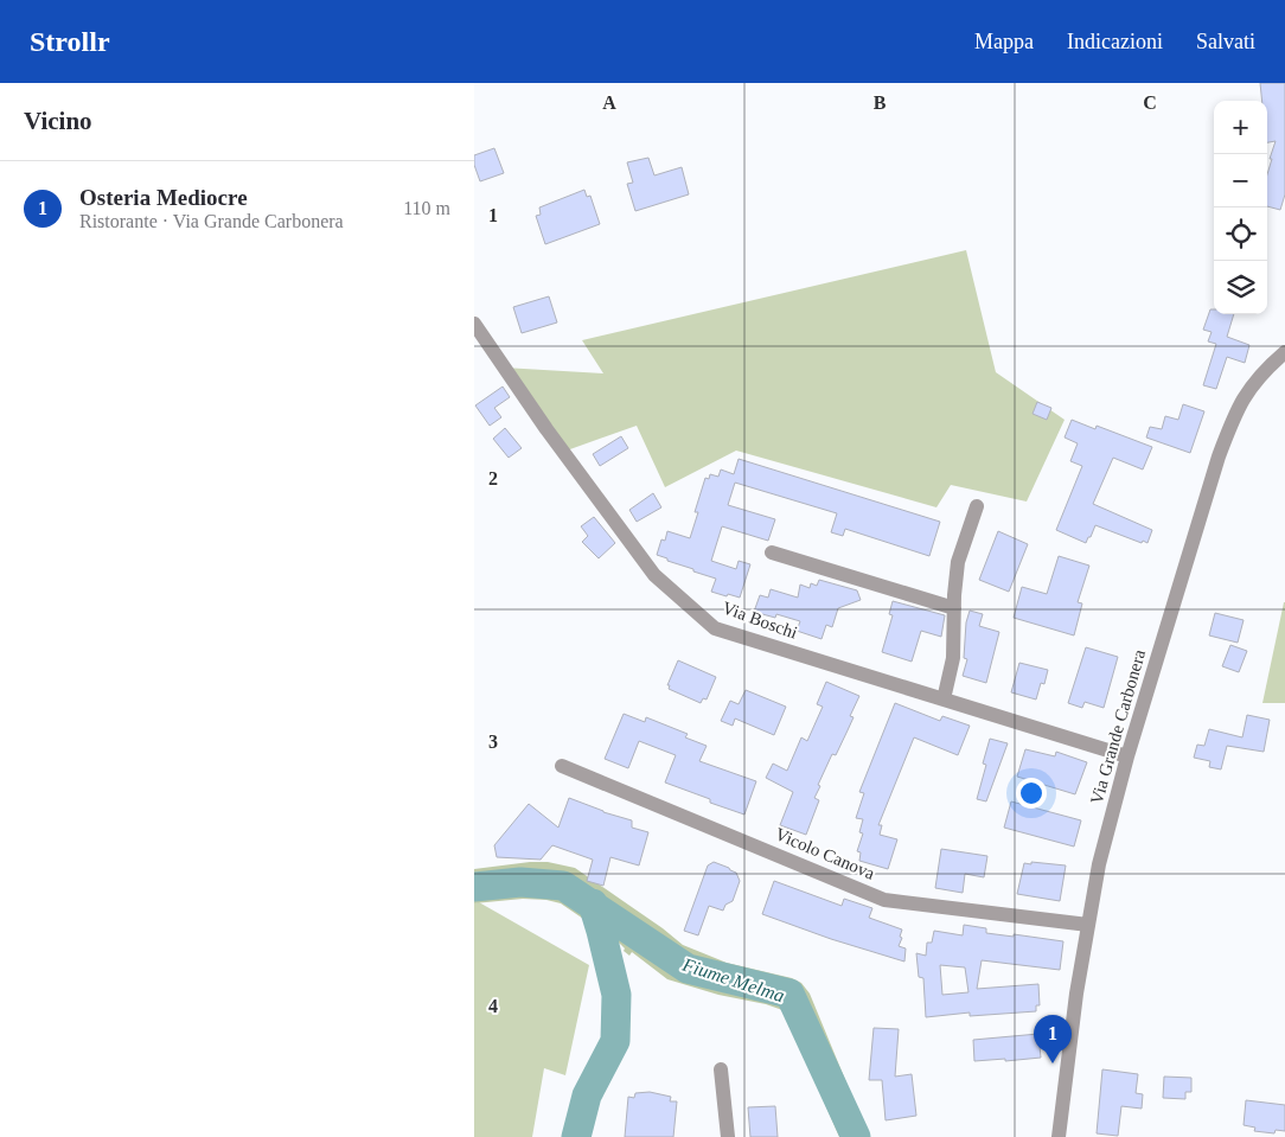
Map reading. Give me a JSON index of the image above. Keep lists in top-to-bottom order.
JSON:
{
  "streets": {
    "street": ["Via Boschi", "Via Grande Carbonera", "Vicolo Canova"]
  },
  "crossings": [
    ["Via Boschi", "Via Grande Carbonera"],
    ["Via Grande Carbonera", "Vicolo Canova"]
  ],
  "water": ["Fiume Melma"],
  "page": {
    "header": "Strollr",
    "nav": ["Mappa", "Indicazioni", "Salvati"],
    "heading": "Vicino",
    "map_buttons": ["+", "−"],
    "list": [
      {
        "mark": "1",
        "name": "Osteria Mediocre",
        "note": "Ristorante · Via Grande Carbonera",
        "value": "110 m"
      }
    ],
    "pins": "1"
  },
  "grid": {
    "columns": ["A", "B", "C"],
    "rows": [
      "1",
      "2",
      "3",
      "4"
    ]
  }
}
